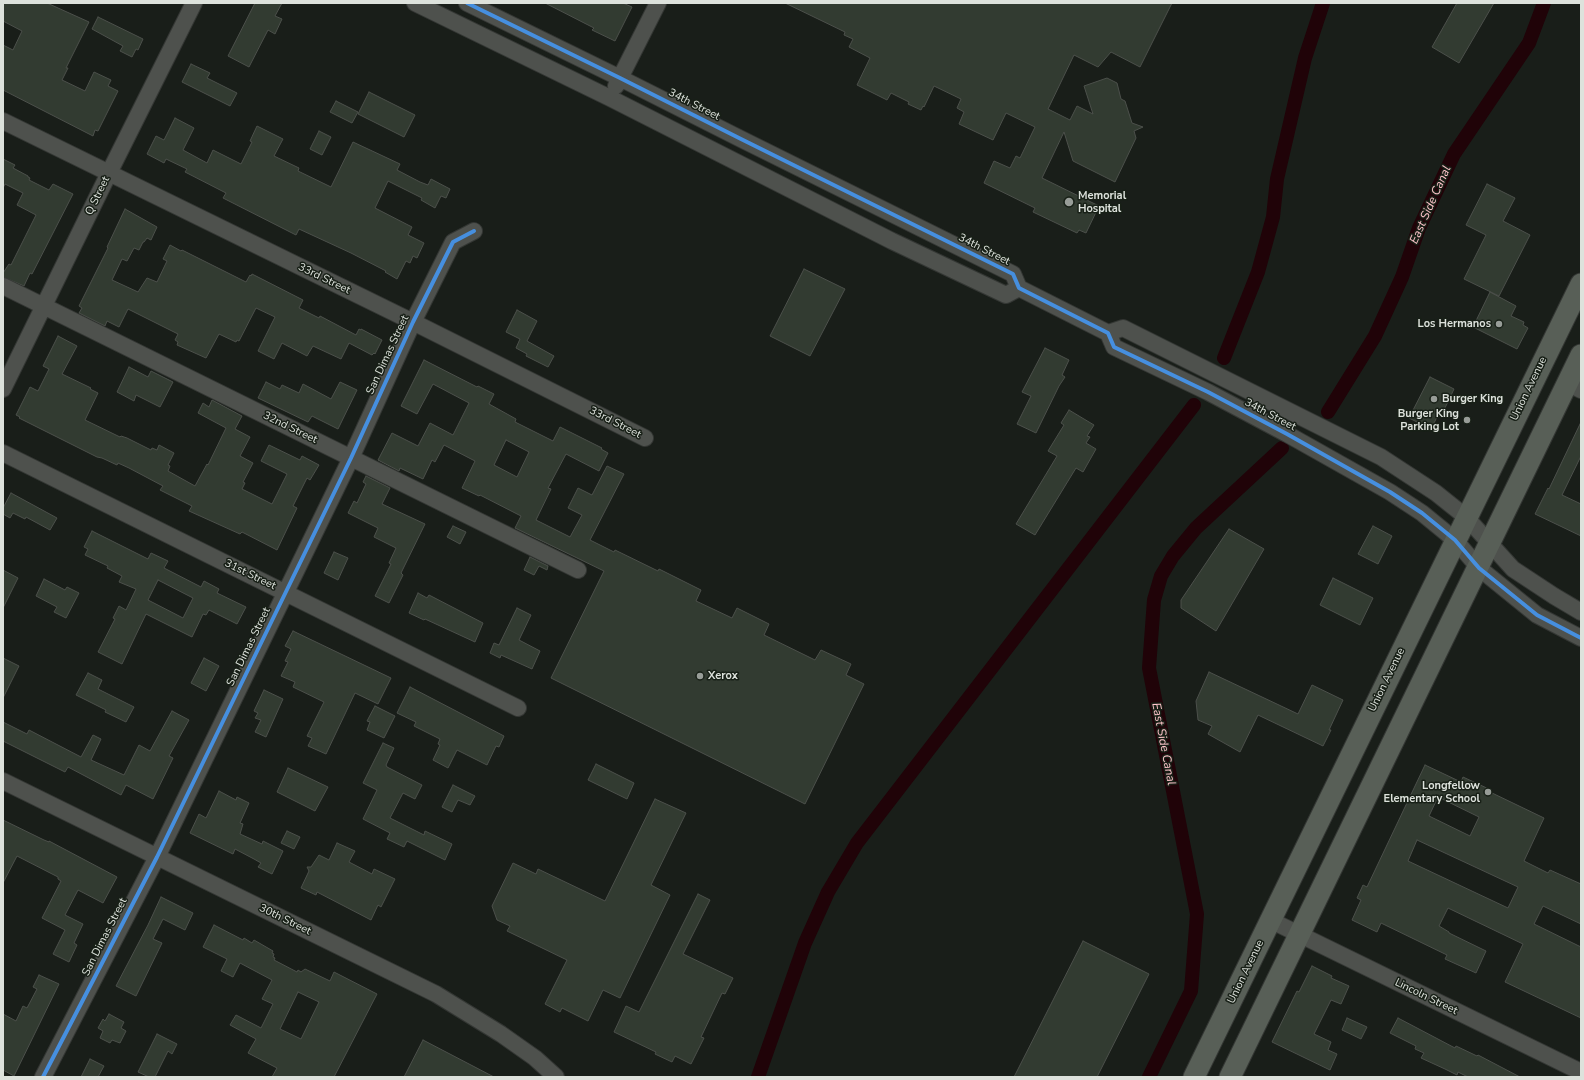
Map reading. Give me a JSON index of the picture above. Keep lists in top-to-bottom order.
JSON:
{
  "streets": {
    "main road": ["Union Avenue"],
    "street": [
      "34th Street",
      "Q Street",
      "33rd Street",
      "San Dimas Street",
      "32nd Street",
      "31st Street",
      "30th Street",
      "Lincoln Street"
    ]
  },
  "crossings": [
    ["34th Street", "Union Avenue"],
    ["Q Street", "33rd Street"],
    ["Q Street", "32nd Street"],
    ["33rd Street", "San Dimas Street"],
    ["San Dimas Street", "32nd Street"],
    ["San Dimas Street", "31st Street"],
    ["San Dimas Street", "30th Street"],
    ["Union Avenue", "Lincoln Street"]
  ],
  "water": ["East Side Canal"],
  "places": [
    "Memorial Hospital",
    "Los Hermanos",
    "Burger King",
    "Burger King Parking Lot",
    "Xerox",
    "Longfellow Elementary School"
  ]
}
